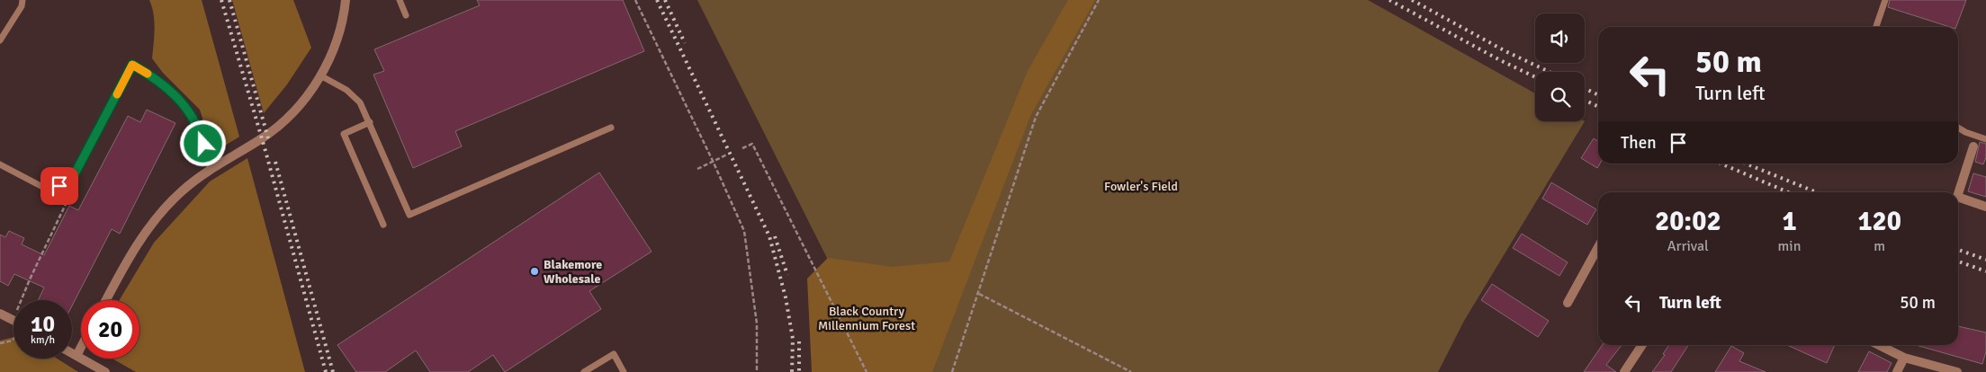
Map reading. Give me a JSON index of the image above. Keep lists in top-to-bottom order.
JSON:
{
  "parks": ["Fowler's Field", "Black Country Millennium Forest"],
  "places": ["Blakemore Wholesale"],
  "page": {
    "turn": ["50 m", "Turn left"],
    "then": "Then",
    "eta": [
      "20:02",
      "Arrival",
      "1",
      "min",
      "120",
      "m"
    ],
    "list": [
      {
        "name": "Turn left",
        "value": "50 m"
      }
    ],
    "speed": "10 km/h",
    "limit": "20"
  }
}
